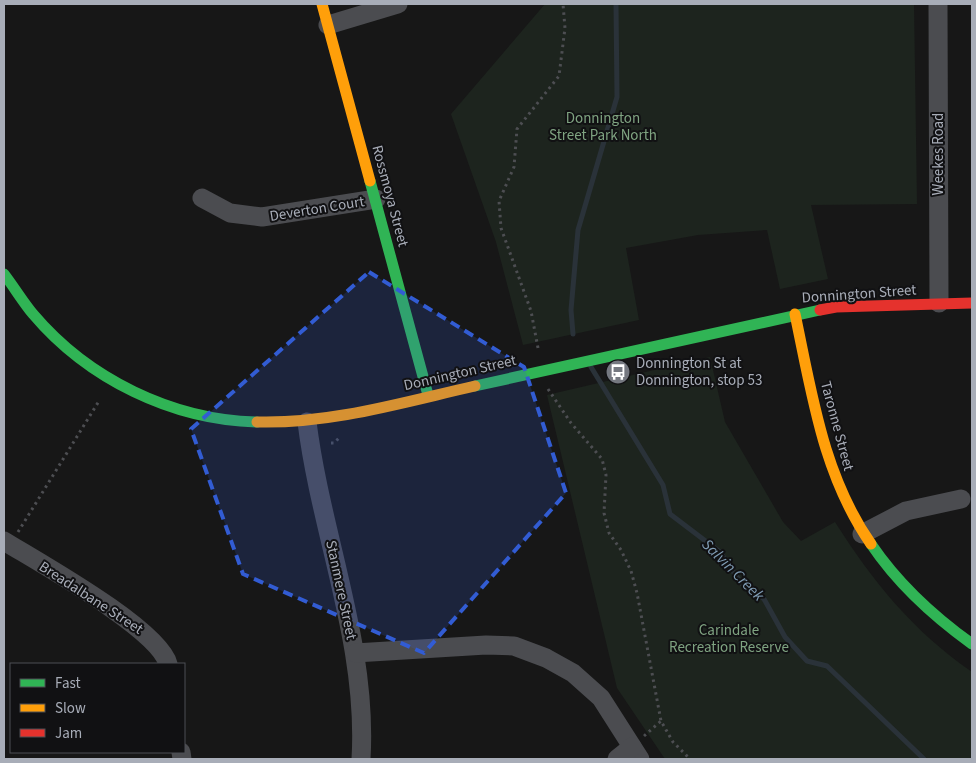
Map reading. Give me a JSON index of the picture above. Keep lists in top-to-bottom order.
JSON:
{
  "streets": {
    "street": [
      "Weekes Road",
      "Rossmoya Street",
      "Deverton Court",
      "Donnington Street",
      "Taronne Street",
      "Stanmere Street",
      "Breadalbane Street"
    ]
  },
  "crossings": [
    ["Weekes Road", "Donnington Street"],
    ["Rossmoya Street", "Deverton Court"],
    ["Rossmoya Street", "Donnington Street"],
    ["Donnington Street", "Taronne Street"],
    ["Donnington Street", "Stanmere Street"]
  ],
  "water": ["Salvin Creek"],
  "parks": ["Donnington Street Park North", "Carindale Recreation Reserve"],
  "places": {
    "bus stop": ["Donnington St at Donnington, stop 53"]
  },
  "legend": ["Fast", "Slow", "Jam"]
}
